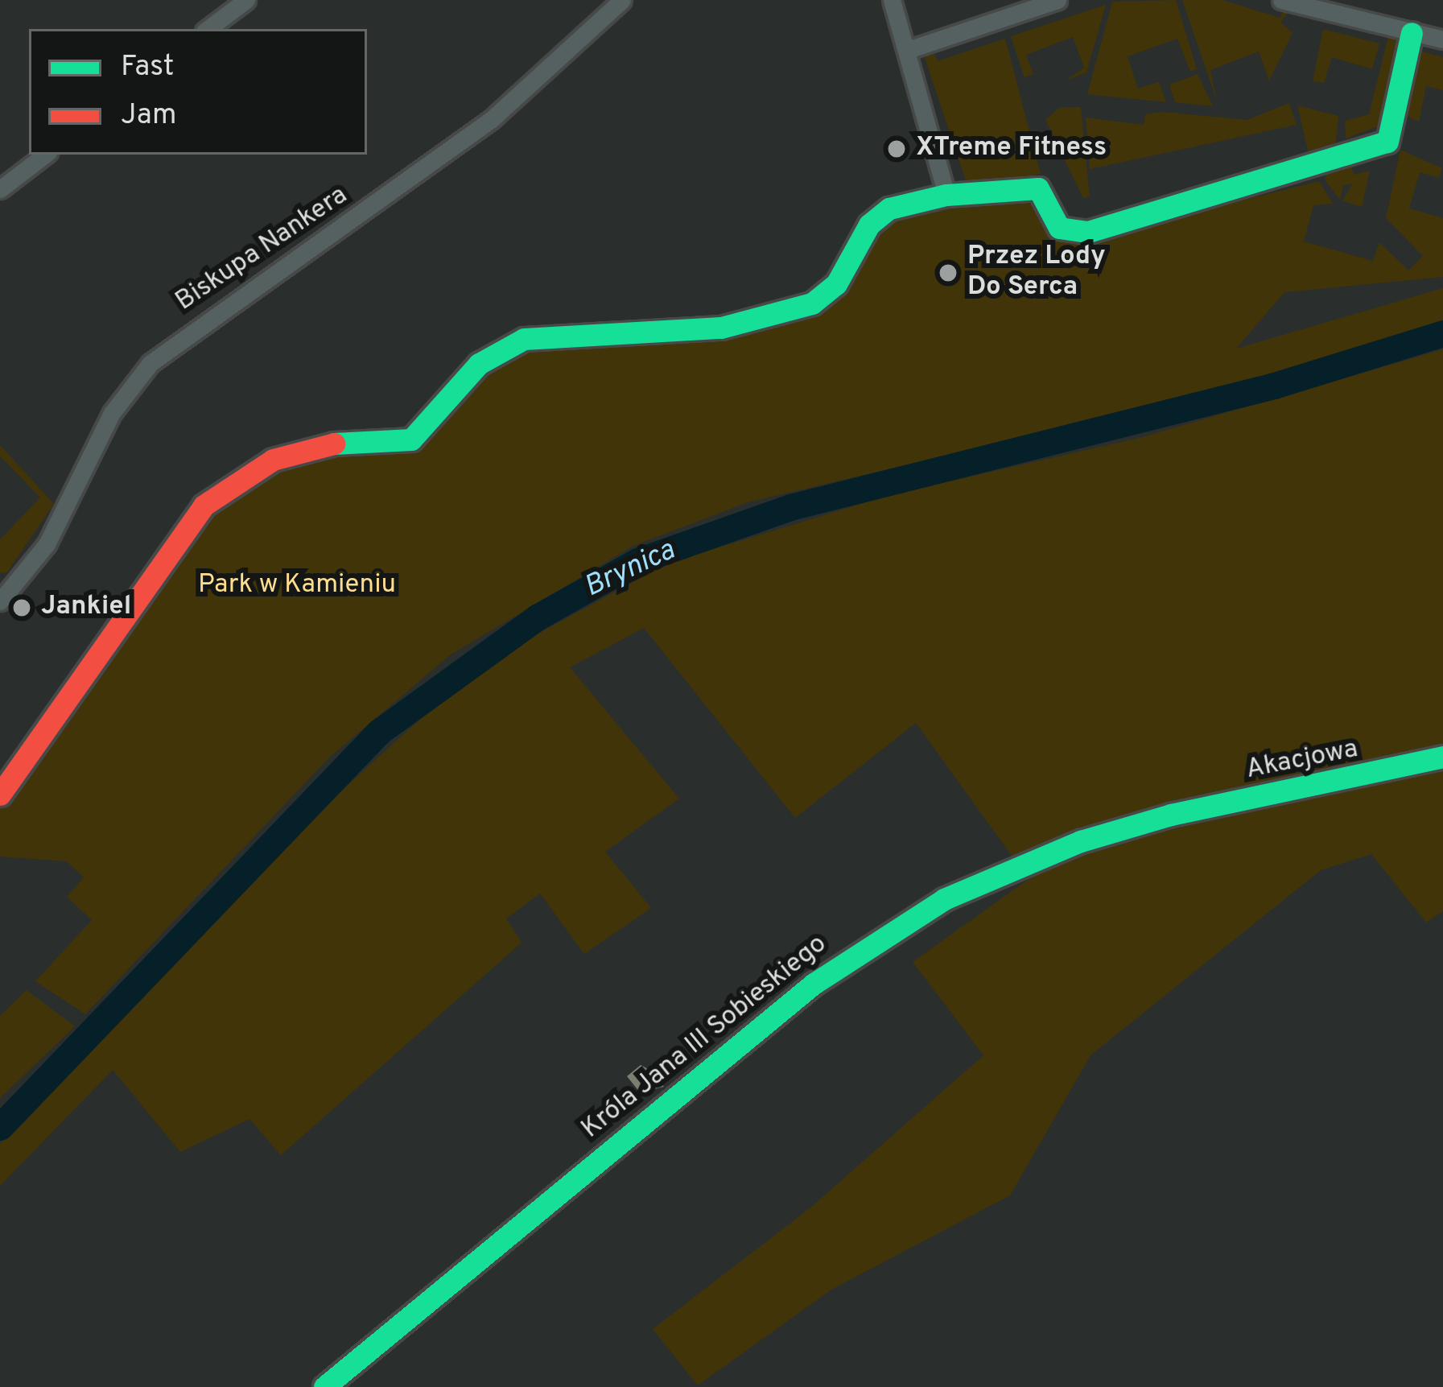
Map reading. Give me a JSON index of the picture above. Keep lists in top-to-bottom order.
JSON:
{
  "streets": {
    "street": ["Biskupa Nankera", "Akacjowa", "Króla Jana III Sobieskiego"]
  },
  "crossings": [
    ["Akacjowa", "Króla Jana III Sobieskiego"]
  ],
  "water": ["Brynica"],
  "parks": ["Park w Kamieniu"],
  "places": ["XTreme Fitness", "Przez Lody Do Serca", "Jankiel"],
  "legend": ["Fast", "Jam"]
}
